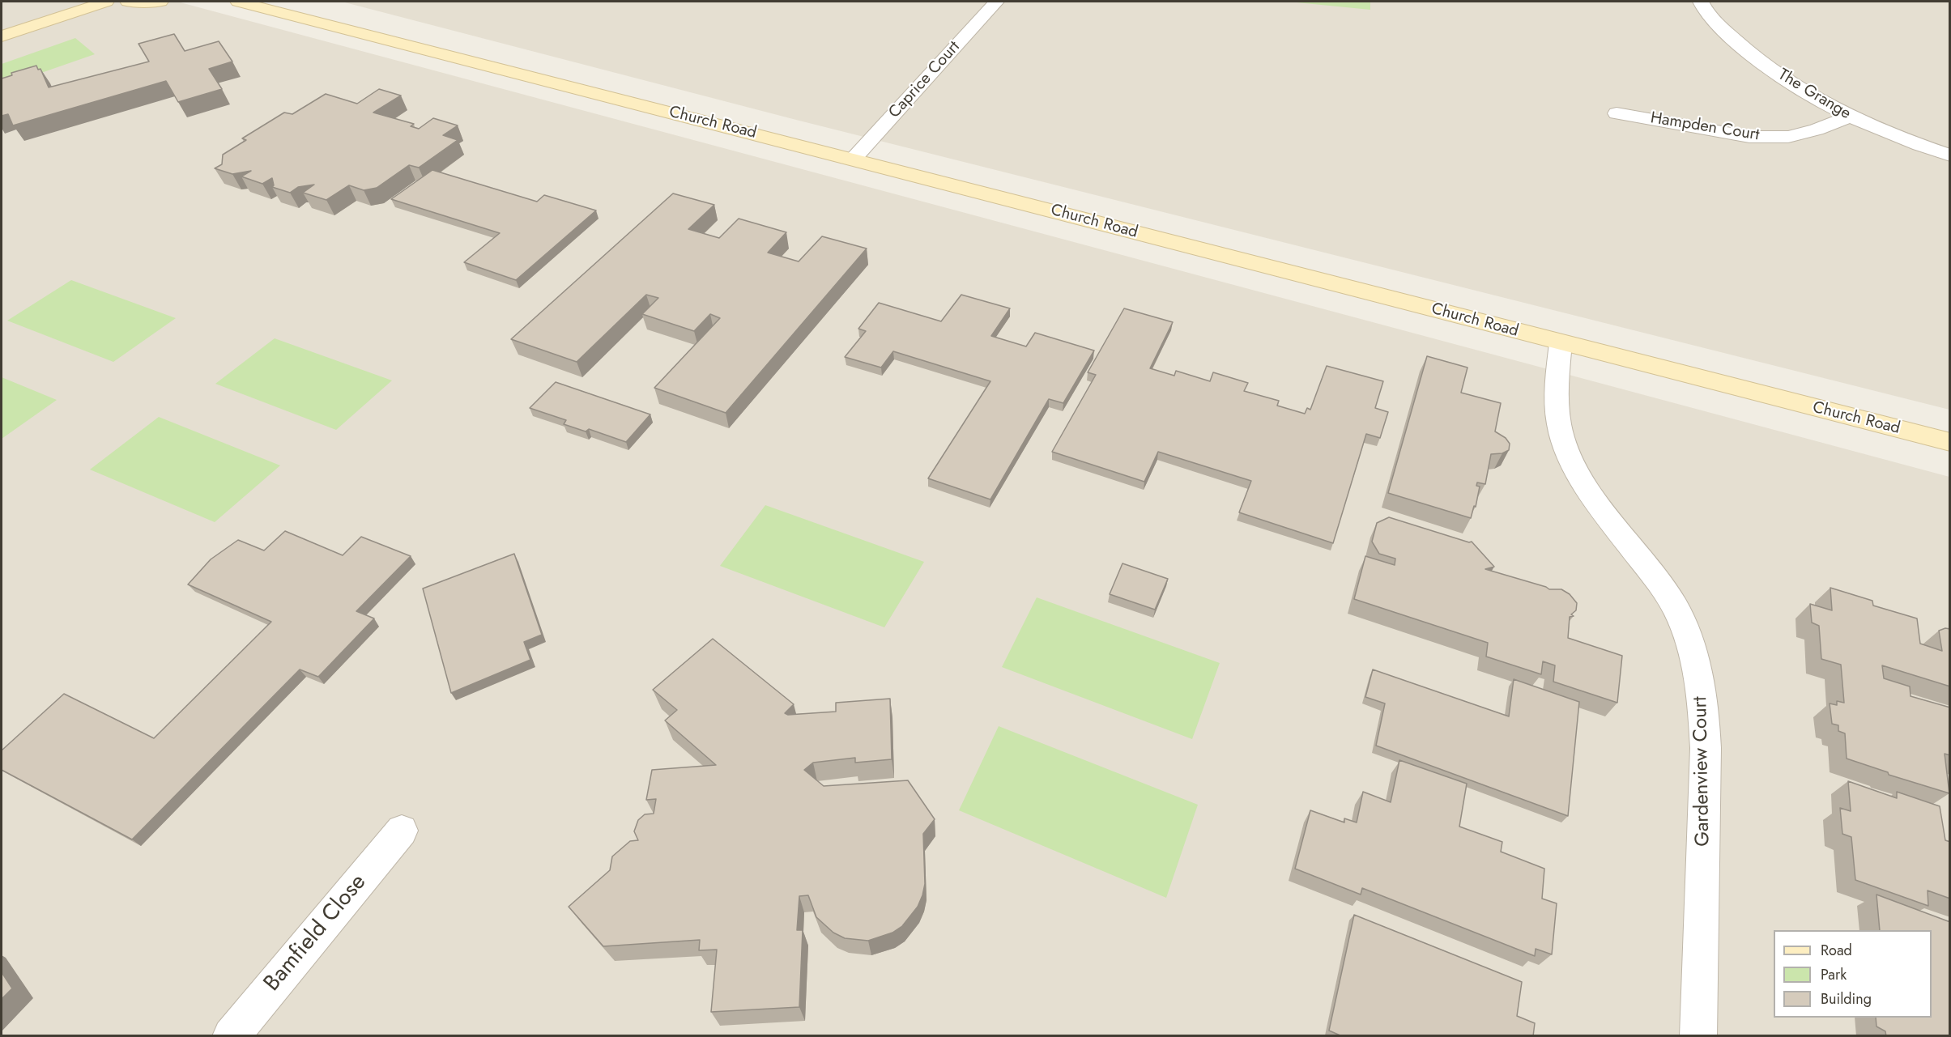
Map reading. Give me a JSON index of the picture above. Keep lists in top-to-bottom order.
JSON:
{
  "streets": {
    "street": [
      "Caprice Court",
      "The Grange",
      "Church Road",
      "Hampden Court",
      "Gardenview Court",
      "Bamfield Close"
    ]
  },
  "crossings": [
    ["Caprice Court", "Church Road"],
    ["The Grange", "Hampden Court"],
    ["Church Road", "Gardenview Court"]
  ],
  "legend": ["Road", "Park", "Building"]
}
